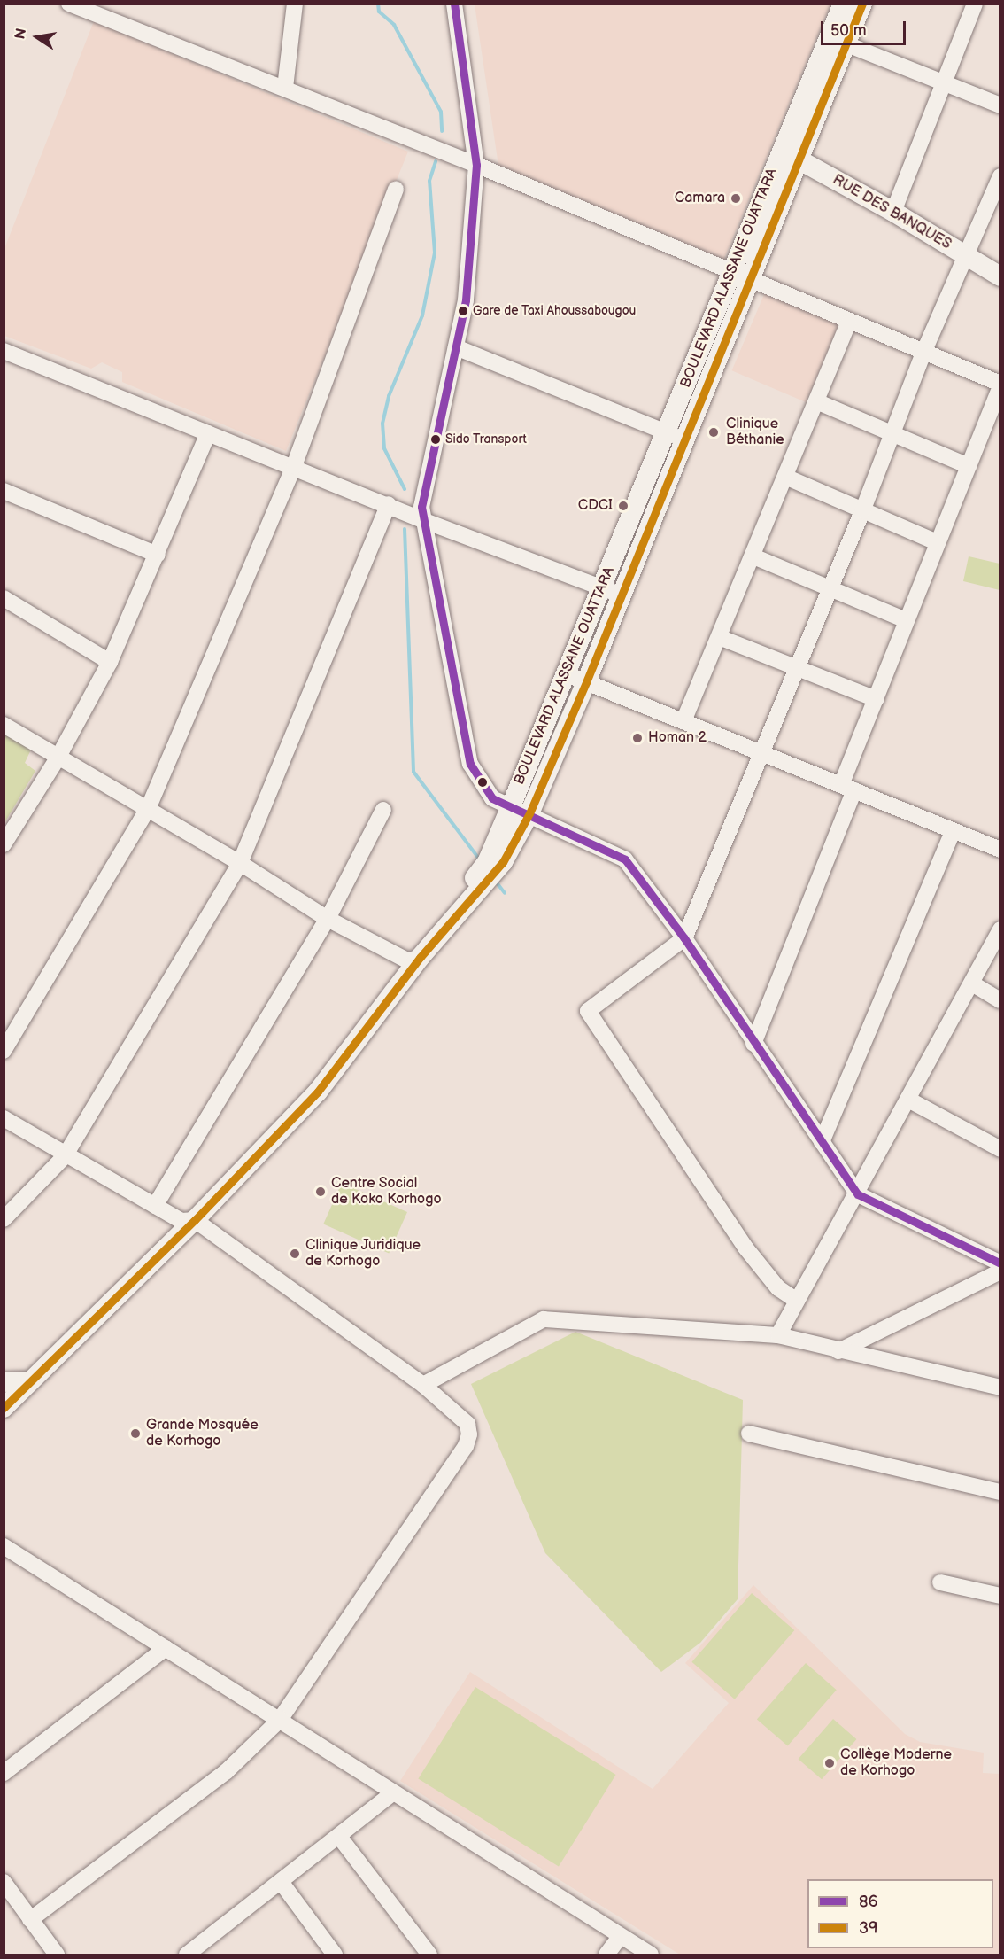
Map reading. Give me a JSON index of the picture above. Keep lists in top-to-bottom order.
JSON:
{
  "streets": {
    "main road": ["RUE DES BANQUES", "BOULEVARD ALASSANE OUATTARA"]
  },
  "crossings": [
    ["RUE DES BANQUES", "BOULEVARD ALASSANE OUATTARA"]
  ],
  "places": [
    "Camara",
    "Gare de Taxi Ahoussabougou",
    "Clinique Béthanie",
    "Sido Transport",
    "CDCI",
    "Homan 2",
    "Centre Social de Koko Korhogo",
    "Clinique Juridique de Korhogo",
    "Grande Mosquée de Korhogo",
    "Collège Moderne de Korhogo"
  ],
  "lines": ["transit line 86", "transit line 39"],
  "legend": ["86", "39"],
  "scale_bar": "50 m",
  "north": "left"
}
